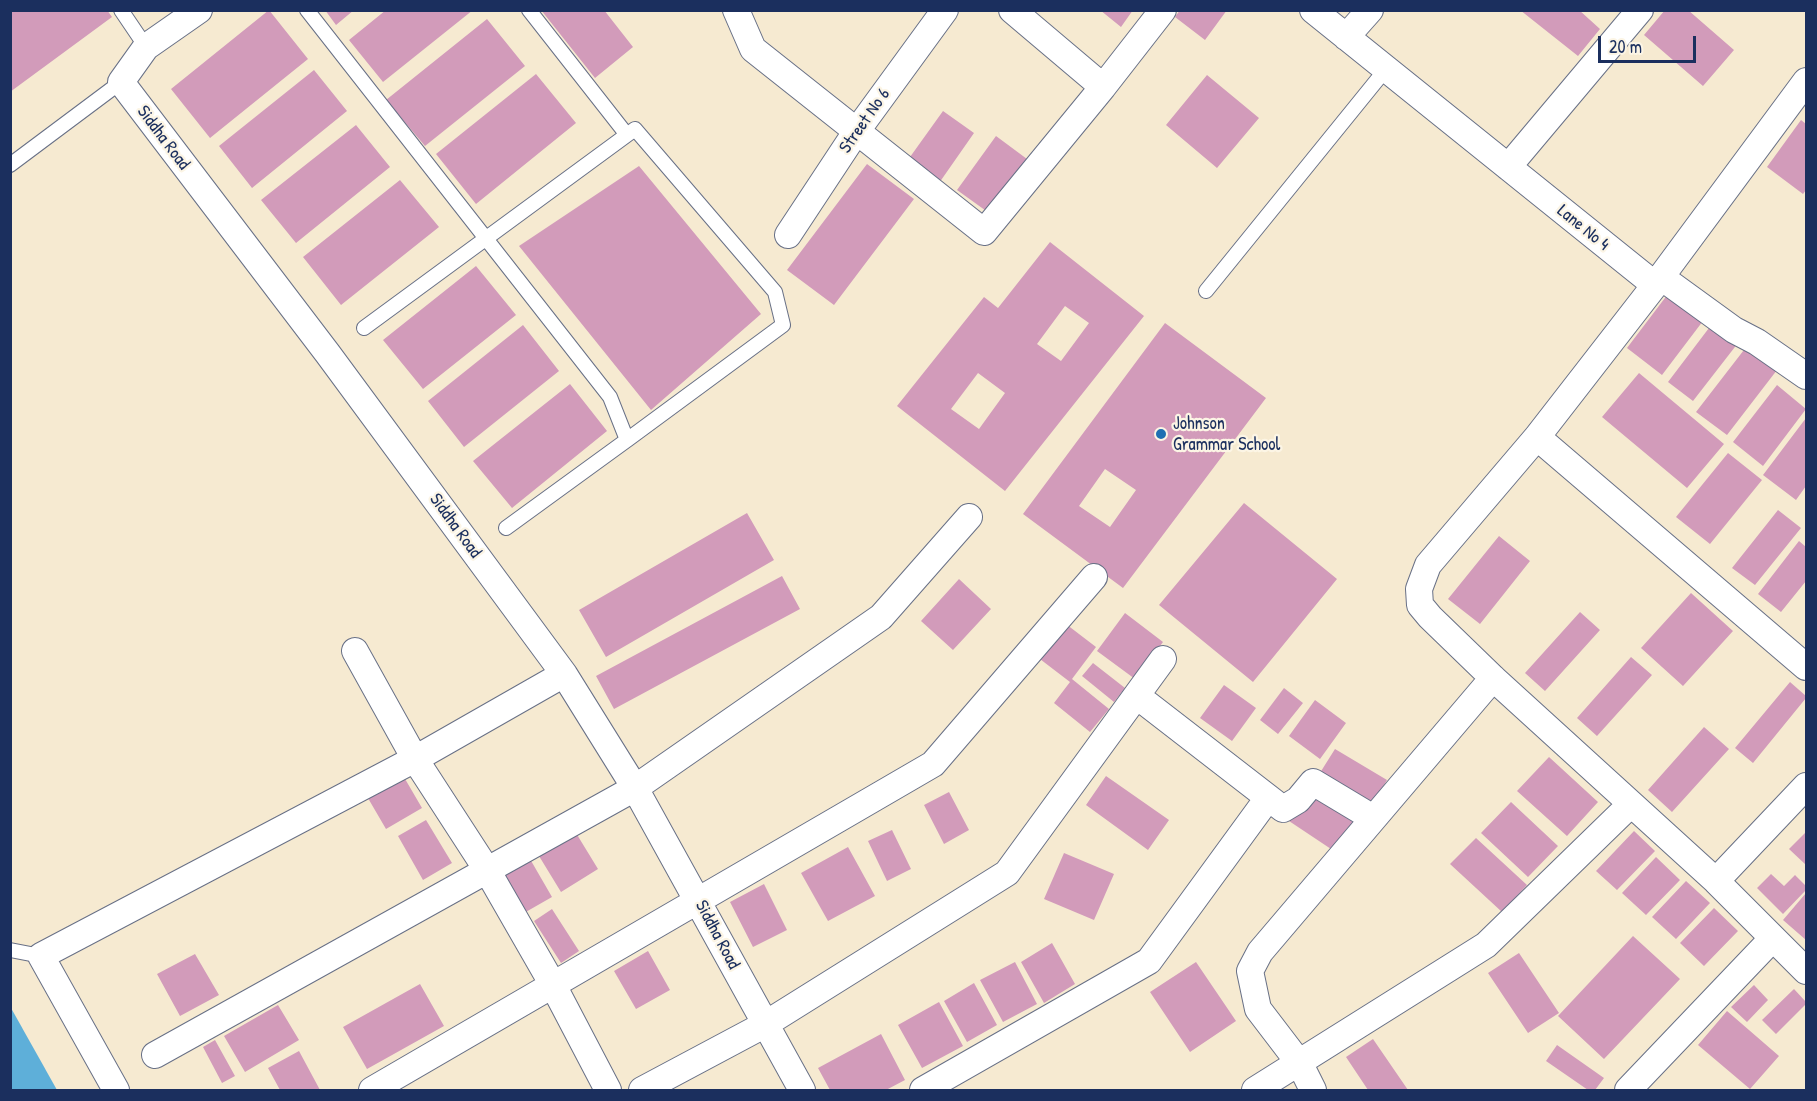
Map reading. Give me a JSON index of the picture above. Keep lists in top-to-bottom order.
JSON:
{
  "streets": {
    "street": ["Street No 6", "Siddha Road", "Lane No 4"]
  },
  "places": ["Johnson Grammar School"],
  "scale_bar": "20 m"
}
